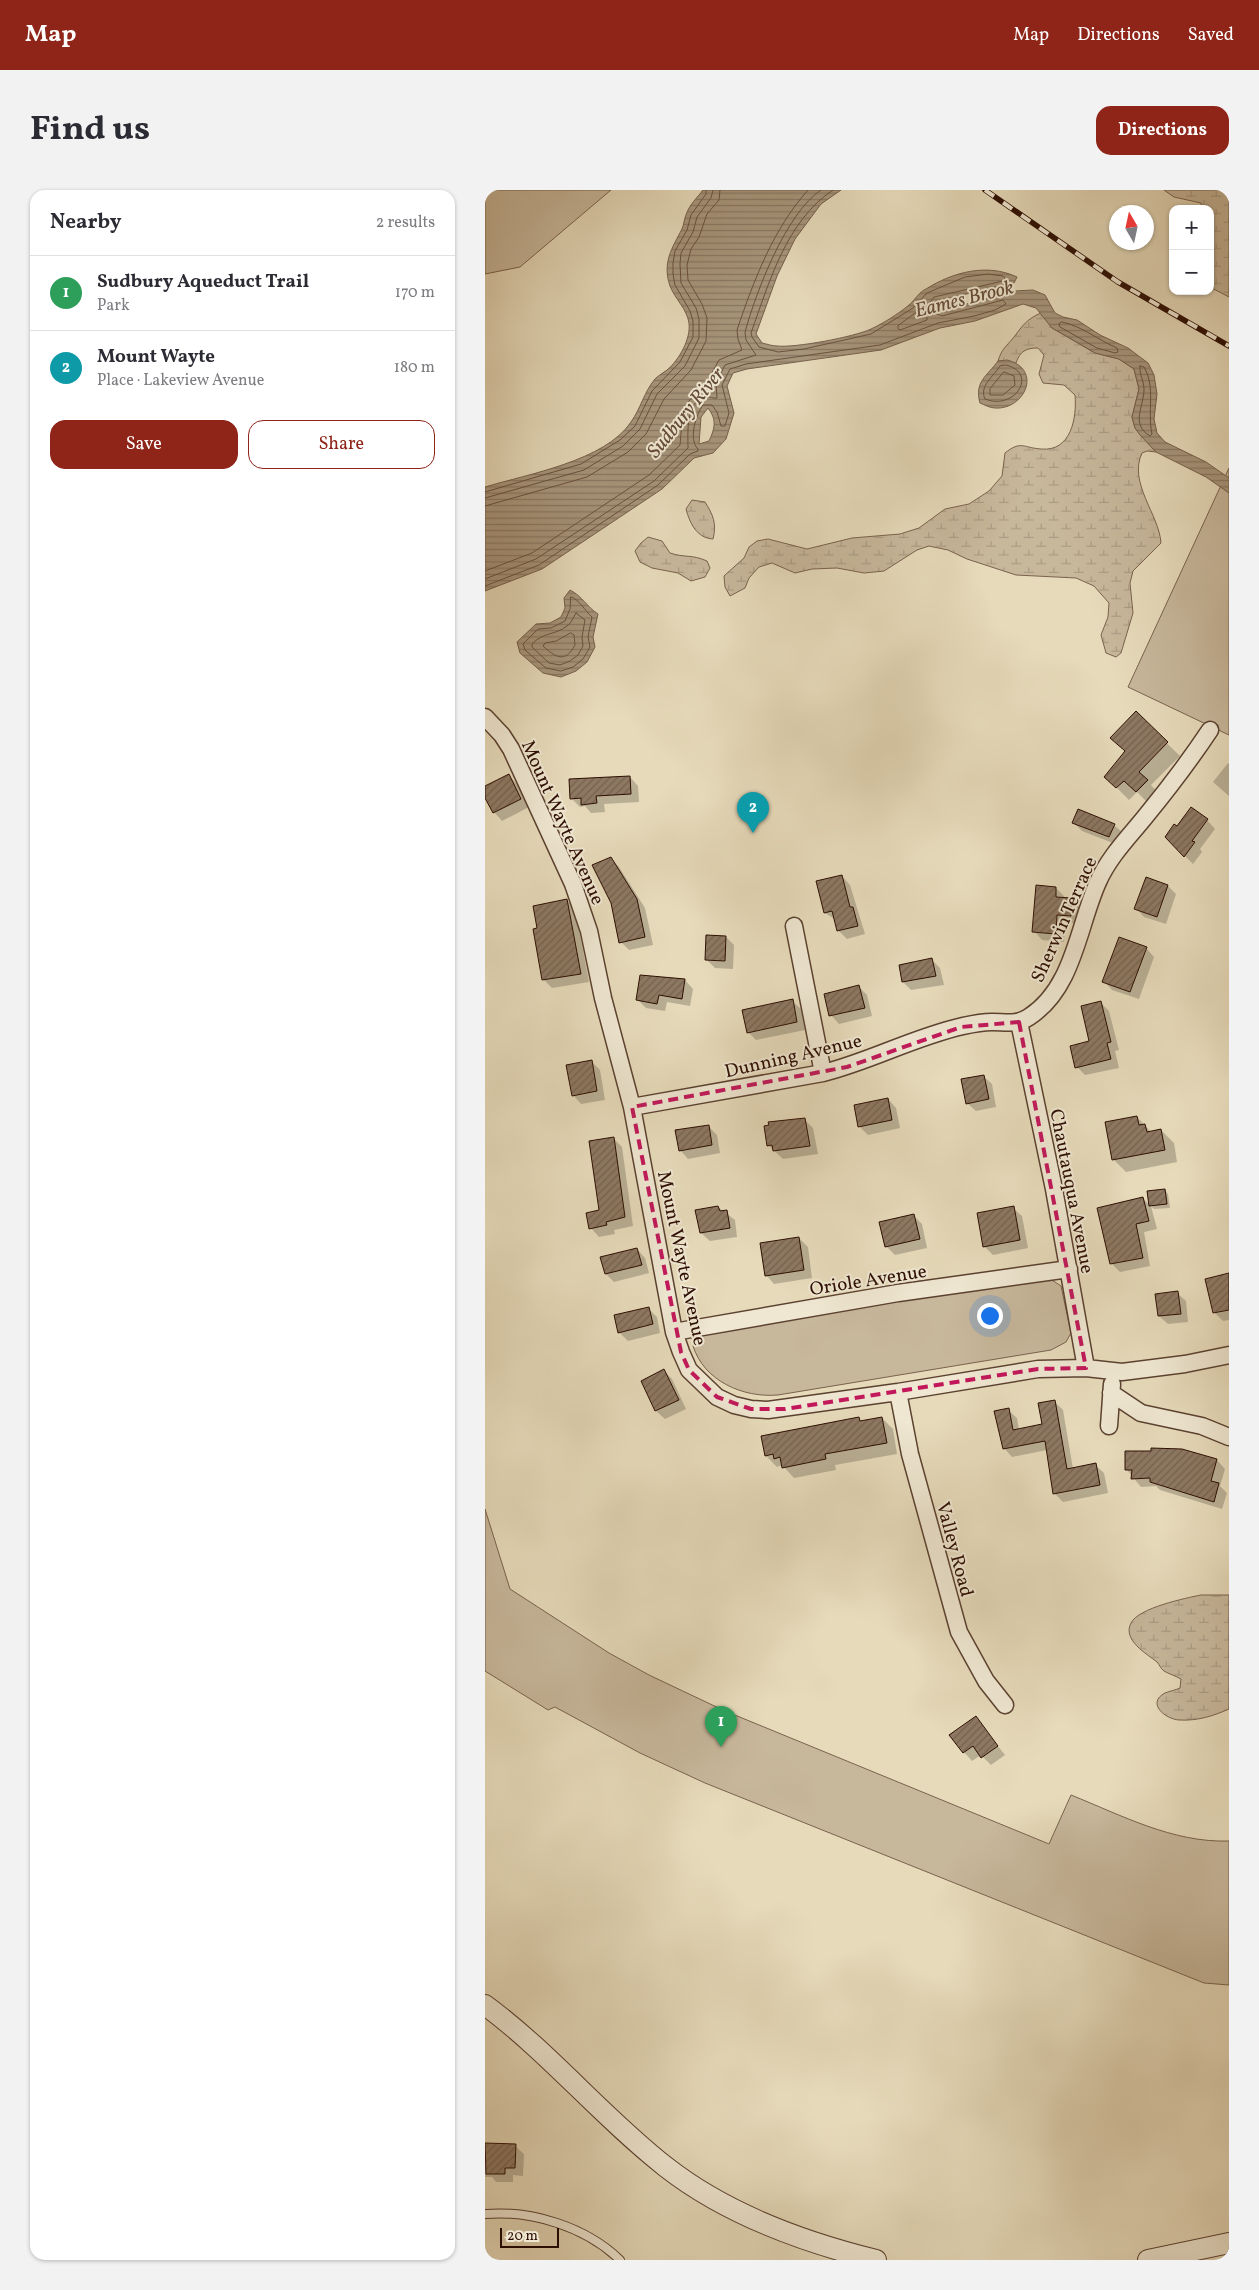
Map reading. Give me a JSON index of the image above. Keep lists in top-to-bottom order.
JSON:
{
  "streets": {
    "street": [
      "Mount Wayte Avenue",
      "Sherwin Terrace",
      "Dunning Avenue",
      "Chautauqua Avenue",
      "Oriole Avenue",
      "Valley Road"
    ]
  },
  "crossings": [
    ["Mount Wayte Avenue", "Dunning Avenue"],
    ["Mount Wayte Avenue", "Chautauqua Avenue"],
    ["Mount Wayte Avenue", "Oriole Avenue"],
    ["Mount Wayte Avenue", "Valley Road"],
    ["Sherwin Terrace", "Dunning Avenue"],
    ["Sherwin Terrace", "Chautauqua Avenue"],
    ["Dunning Avenue", "Chautauqua Avenue"],
    ["Chautauqua Avenue", "Oriole Avenue"]
  ],
  "water": ["Eames Brook", "Sudbury River"],
  "scale_bar": "20 m",
  "north": "top",
  "page": {
    "header": "Map",
    "nav": ["Map", "Directions", "Saved"],
    "title": "Find us",
    "buttons": [
      "Directions",
      ["Save", "Share"]
    ],
    "heading": ["Nearby", "2 results"],
    "map_buttons": ["+", "−"],
    "list": [
      {
        "mark": "1",
        "name": "Sudbury Aqueduct Trail",
        "note": "Park",
        "value": "170 m"
      },
      {
        "mark": "2",
        "name": "Mount Wayte",
        "note": "Place · Lakeview Avenue",
        "value": "180 m"
      }
    ],
    "pins": ["2", "1"],
    "scale": "20 m"
  }
}
